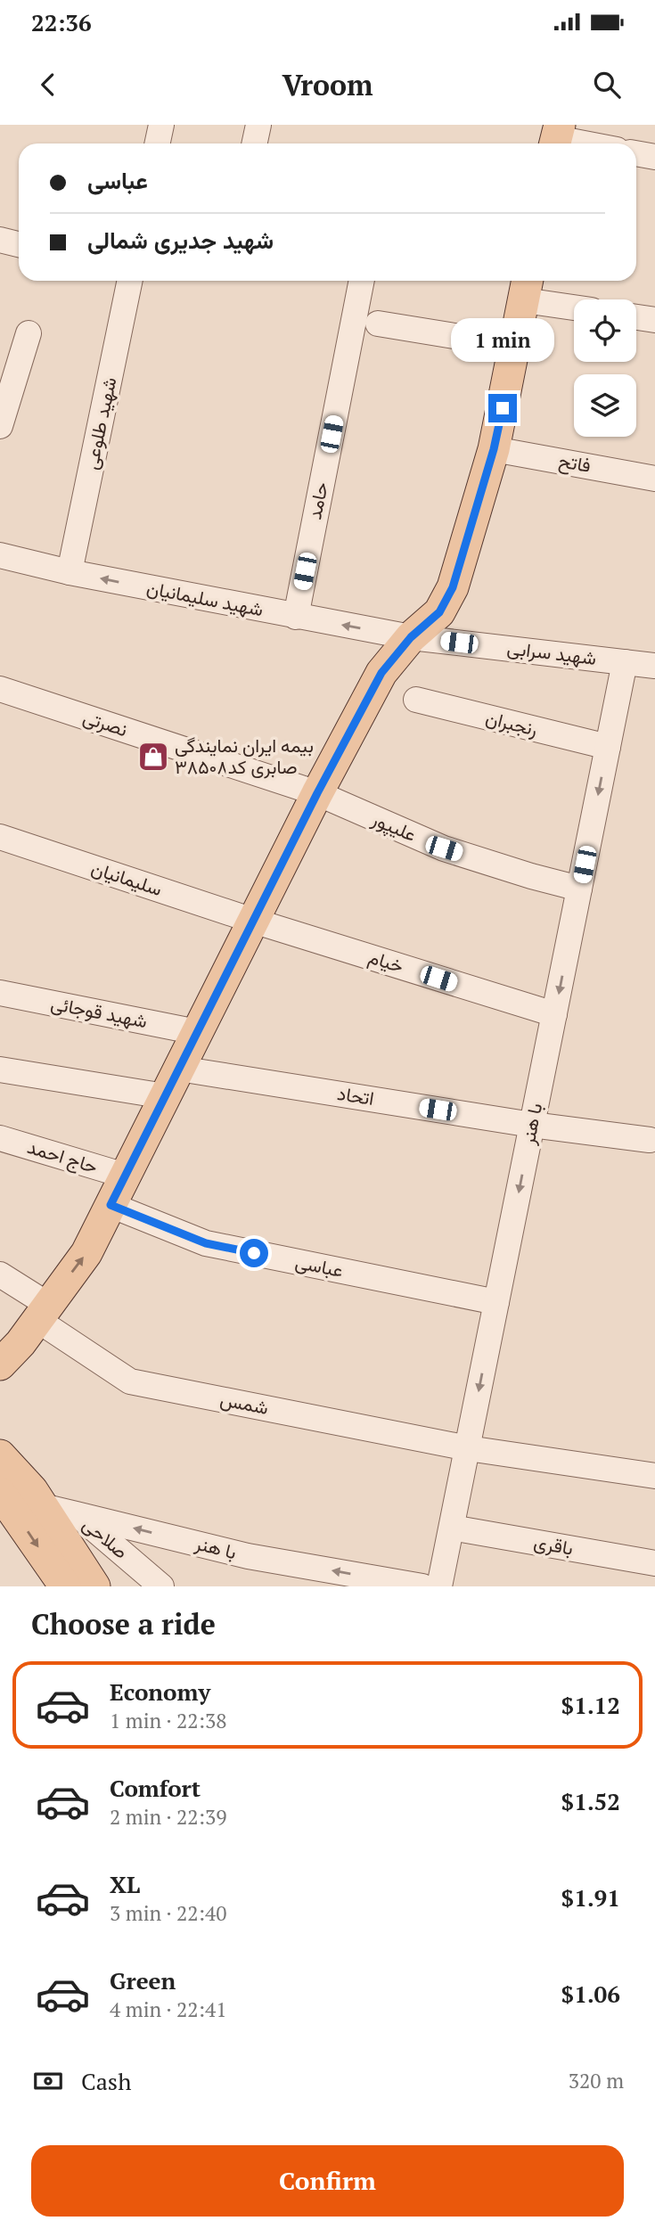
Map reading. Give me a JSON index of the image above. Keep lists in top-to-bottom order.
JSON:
{
  "streets": {
    "street": [
      "شهید طلوعی",
      "فاتح",
      "حامد",
      "شهید سلیمانیان",
      "شهید سرابی",
      "نصرتی",
      "رنجبران",
      "علیپور",
      "سلیمانیان",
      "خیام",
      "شهید قوجائی",
      "اتحاد",
      "با هنر",
      "حاج احمد",
      "عباسی",
      "شمس",
      "صلاحی",
      "باقری"
    ]
  },
  "crossings": [
    ["شهید طلوعی", "شهید سلیمانیان"],
    ["حامد", "شهید سلیمانیان"],
    ["شهید سلیمانیان", "شهید سرابی"],
    ["شهید سرابی", "با هنر"],
    ["نصرتی", "علیپور"],
    ["رنجبران", "با هنر"],
    ["علیپور", "با هنر"],
    ["سلیمانیان", "خیام"],
    ["خیام", "با هنر"],
    ["اتحاد", "با هنر"],
    ["با هنر", "عباسی"],
    ["با هنر", "شمس"],
    ["با هنر", "صلاحی"],
    ["با هنر", "باقری"]
  ],
  "one_way": ["شهید سلیمانیان"],
  "places": {
    "shop": ["بیمه ایران نمایندگی صابری کد۳۸۵۰۸"]
  },
  "page": {
    "status": "22:36",
    "header": "Vroom",
    "banner": ["عباسی", "شهید جدیری شمالی"],
    "bubble": "1 min",
    "heading": "Choose a ride",
    "list": [
      {
        "name": "Economy",
        "note": "1 min · 22:38",
        "value": "$1.12"
      },
      {
        "name": "Comfort",
        "note": "2 min · 22:39",
        "value": "$1.52"
      },
      {
        "name": "XL",
        "note": "3 min · 22:40",
        "value": "$1.91"
      },
      {
        "name": "Green",
        "note": "4 min · 22:41",
        "value": "$1.06"
      }
    ],
    "pay": ["Cash", "320 m"],
    "buttons": "Confirm"
  }
}
